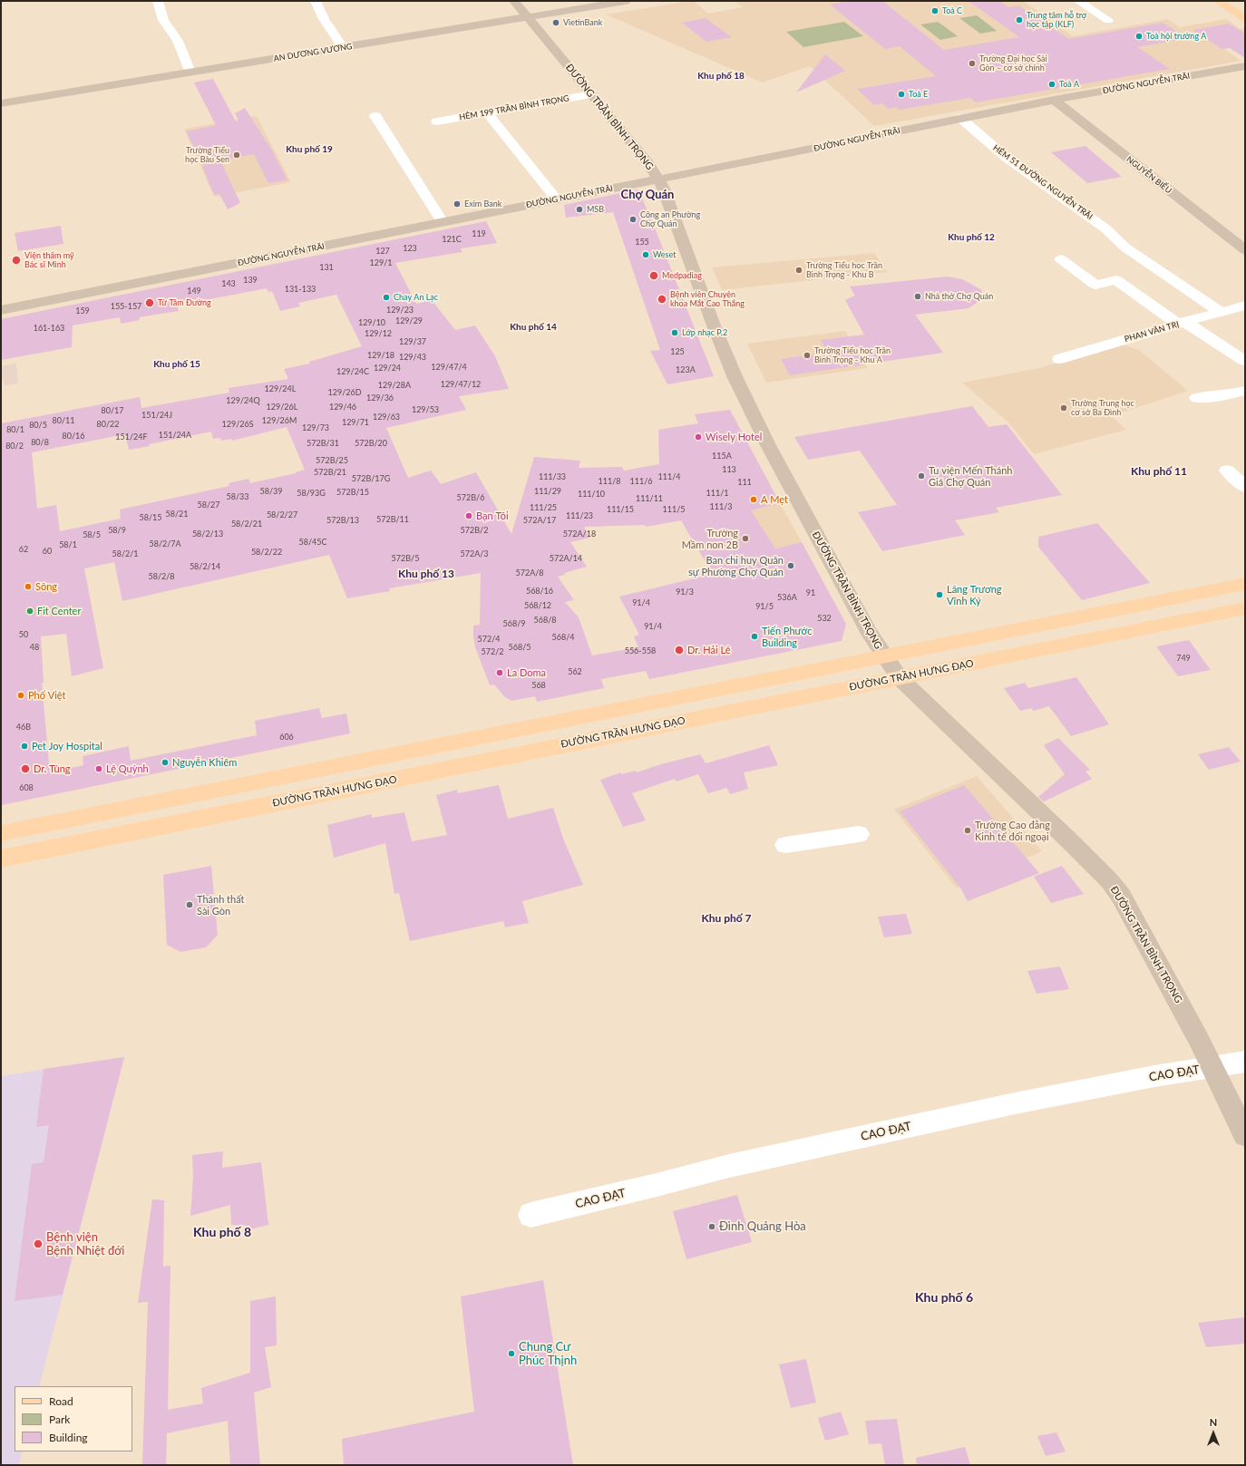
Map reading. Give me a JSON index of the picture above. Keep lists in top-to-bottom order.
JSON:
{
  "streets": {
    "main road": [
      "AN DƯƠNG VƯƠNG",
      "ĐƯỜNG NGUYỄN TRÃI",
      "ĐƯỜNG TRẦN BÌNH TRỌNG",
      "NGUYỄN BIỂU",
      "ĐƯỜNG TRẦN HƯNG ĐẠO"
    ],
    "street": [
      "HẺM 199 TRẦN BÌNH TRỌNG",
      "HẺM 51 ĐƯỜNG NGUYỄN TRÃI",
      "PHAN VĂN TRỊ",
      "CAO ĐẠT"
    ]
  },
  "crossings": [
    ["AN DƯƠNG VƯƠNG", "ĐƯỜNG TRẦN BÌNH TRỌNG"],
    ["ĐƯỜNG NGUYỄN TRÃI", "ĐƯỜNG TRẦN BÌNH TRỌNG"],
    ["ĐƯỜNG NGUYỄN TRÃI", "NGUYỄN BIỂU"],
    ["ĐƯỜNG NGUYỄN TRÃI", "HẺM 51 ĐƯỜNG NGUYỄN TRÃI"],
    ["HẺM 199 TRẦN BÌNH TRỌNG", "ĐƯỜNG TRẦN BÌNH TRỌNG"],
    ["ĐƯỜNG TRẦN BÌNH TRỌNG", "ĐƯỜNG TRẦN HƯNG ĐẠO"],
    ["ĐƯỜNG TRẦN BÌNH TRỌNG", "CAO ĐẠT"],
    ["HẺM 51 ĐƯỜNG NGUYỄN TRÃI", "PHAN VĂN TRỊ"]
  ],
  "districts": [
    "Khu phố 18",
    "Khu phố 19",
    "Chợ Quán",
    "Khu phố 12",
    "Khu phố 14",
    "Khu phố 15",
    "Khu phố 11",
    "Khu phố 13",
    "Khu phố 7",
    "Khu phố 8",
    "Khu phố 6"
  ],
  "places": [
    "Toà C",
    "Trung tâm hỗ trợ học tập (KLF)",
    "VietinBank",
    "Toà hội trường A",
    "Trường Đại học Sài Gòn – cơ sở chính",
    "Toà A",
    "Toà E",
    "Trường Tiểu học Bàu Sen",
    "Exim Bank",
    "MSB",
    "Công an Phường Chợ Quán",
    "Weset",
    "Viện thấm mỹ Bác sĩ Minh",
    "Trường Tiểu học Trần Bình Trọng - Khu B",
    "Medpadiag",
    "Nhà thờ Chợ Quán",
    "Chay An Lạc",
    "Bệnh viện Chuyên khoa Mắt Cao Thắng",
    "Từ Tâm Đường",
    "Lớp nhạc P.2",
    "Trường Tiểu học Trần Bình Trọng - Khu A",
    "Trường Trung học cơ sở Ba Đình",
    "Wisely Hotel",
    "Tu viện Mến Thánh Giá Chợ Quán",
    "A Mẹt",
    "Bạn Tôi",
    "Trường Mầm non 2B",
    "Ban chỉ huy Quân sự Phường Chợ Quán",
    "Sông",
    "Lăng Trương Vĩnh Ký",
    "Fit Center",
    "Tiến Phước Building",
    "Dr. Hải Lê",
    "La Doma",
    "Phố Việt",
    "Pet Joy Hospital",
    "Nguyễn Khiêm",
    "Dr. Tùng",
    "Lệ Quỳnh",
    "Trường Cao đẳng Kinh tế đối ngoại",
    "Thánh thất Sài Gòn",
    "Đình Quảng Hòa",
    "Bệnh viện Bệnh Nhiệt đới",
    "Chung Cư Phúc Thịnh"
  ],
  "house_numbers": [
    "119",
    "121C",
    "155",
    "123",
    "127",
    "129/1",
    "131",
    "139",
    "143",
    "131-133",
    "149",
    "155-157",
    "129/23",
    "159",
    "129/29",
    "129/10",
    "161-163",
    "129/12",
    "129/37",
    "125",
    "129/18",
    "129/43",
    "129/47/4",
    "129/24",
    "123A",
    "129/24C",
    "129/47/12",
    "129/28A",
    "129/24L",
    "129/26D",
    "129/36",
    "129/24Q",
    "129/26L",
    "129/46",
    "129/53",
    "80/17",
    "151/24J",
    "129/63",
    "80/11",
    "129/26M",
    "129/71",
    "80/22",
    "129/26S",
    "80/5",
    "129/73",
    "80/1",
    "151/24A",
    "80/16",
    "151/24F",
    "80/8",
    "572B/31",
    "572B/20",
    "80/2",
    "115A",
    "572B/25",
    "113",
    "572B/21",
    "111/33",
    "111/4",
    "572B/17G",
    "111/8",
    "111/6",
    "111",
    "58/39",
    "111/29",
    "572B/15",
    "58/93G",
    "111/1",
    "111/10",
    "58/33",
    "572B/6",
    "111/11",
    "58/27",
    "111/3",
    "111/25",
    "111/15",
    "111/5",
    "58/21",
    "58/2/27",
    "111/23",
    "58/15",
    "572B/11",
    "572B/13",
    "572A/17",
    "58/2/21",
    "58/9",
    "572B/2",
    "58/2/13",
    "572A/18",
    "58/5",
    "58/45C",
    "58/2/7A",
    "58/1",
    "62",
    "60",
    "58/2/22",
    "58/2/1",
    "572A/3",
    "572B/5",
    "572A/14",
    "58/2/14",
    "572A/8",
    "58/2/8",
    "568/16",
    "91/3",
    "91",
    "536A",
    "91/4",
    "568/12",
    "91/5",
    "532",
    "568/8",
    "568/9",
    "91/4",
    "50",
    "568/4",
    "572/4",
    "48",
    "568/5",
    "556-558",
    "572/2",
    "749",
    "562",
    "568",
    "46B",
    "606",
    "608"
  ],
  "legend": ["Road", "Park", "Building"],
  "north": "top"
}
